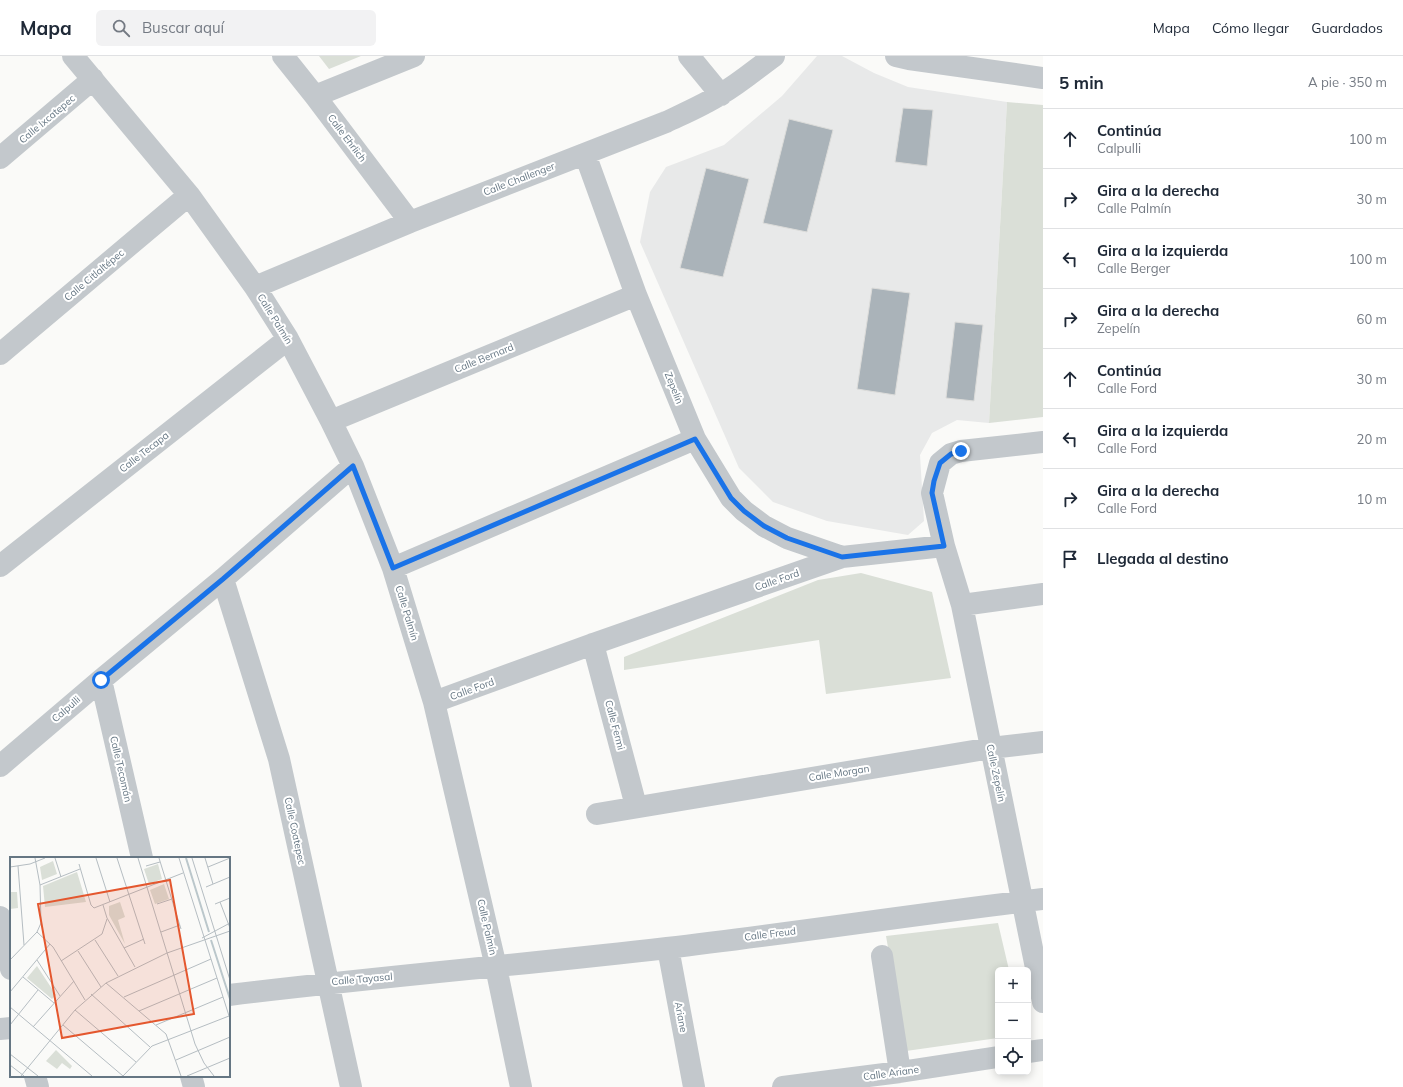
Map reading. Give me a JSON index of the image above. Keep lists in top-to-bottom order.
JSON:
{
  "streets": {
    "street": [
      "Calle Ixcatepec",
      "Calle Ehrlich",
      "Calle Challenger",
      "Calle Citlaltépec",
      "Calle Palmín",
      "Calle Bernard",
      "Zepelín",
      "Calle Tecapa",
      "Calle Ford",
      "Calpulli",
      "Calle Fermi",
      "Calle Tecomán",
      "Calle Morgan",
      "Calle Zepelín",
      "Calle Coatepec",
      "Calle Freud",
      "Calle Tayasal",
      "Ariane",
      "Calle Ariane"
    ]
  },
  "crossings": [
    ["Calle Ixcatepec", "Calle Palmín"],
    ["Calle Ehrlich", "Calle Challenger"],
    ["Calle Challenger", "Calle Palmín"],
    ["Calle Challenger", "Zepelín"],
    ["Calle Citlaltépec", "Calle Palmín"],
    ["Calle Palmín", "Calle Bernard"],
    ["Calle Palmín", "Calle Tecapa"],
    ["Calle Palmín", "Calle Ford"],
    ["Calle Palmín", "Calpulli"],
    ["Calle Palmín", "Calle Freud"],
    ["Calle Palmín", "Calle Tayasal"],
    ["Calle Bernard", "Zepelín"],
    ["Zepelín", "Calle Ford"],
    ["Calle Ford", "Calle Fermi"],
    ["Calle Ford", "Calle Zepelín"],
    ["Calpulli", "Calle Tecomán"],
    ["Calpulli", "Calle Coatepec"],
    ["Calle Fermi", "Calle Morgan"],
    ["Calle Morgan", "Calle Zepelín"],
    ["Calle Zepelín", "Calle Freud"],
    ["Calle Coatepec", "Calle Tayasal"],
    ["Calle Freud", "Calle Tayasal"],
    ["Calle Freud", "Ariane"]
  ],
  "page": {
    "header": "Mapa",
    "search": "Buscar aquí",
    "nav": ["Mapa", "Cómo llegar", "Guardados"],
    "heading": ["5 min", "A pie · 350 m"],
    "list": [
      ["Continúa", "Calpulli", "100 m"],
      ["Gira a la derecha", "Calle Palmín", "30 m"],
      ["Gira a la izquierda", "Calle Berger", "100 m"],
      ["Gira a la derecha", "Zepelín", "60 m"],
      ["Continúa", "Calle Ford", "30 m"],
      ["Gira a la izquierda", "Calle Ford", "20 m"],
      ["Gira a la derecha", "Calle Ford", "10 m"],
      "Llegada al destino"
    ],
    "map_buttons": ["+", "−"]
  }
}
